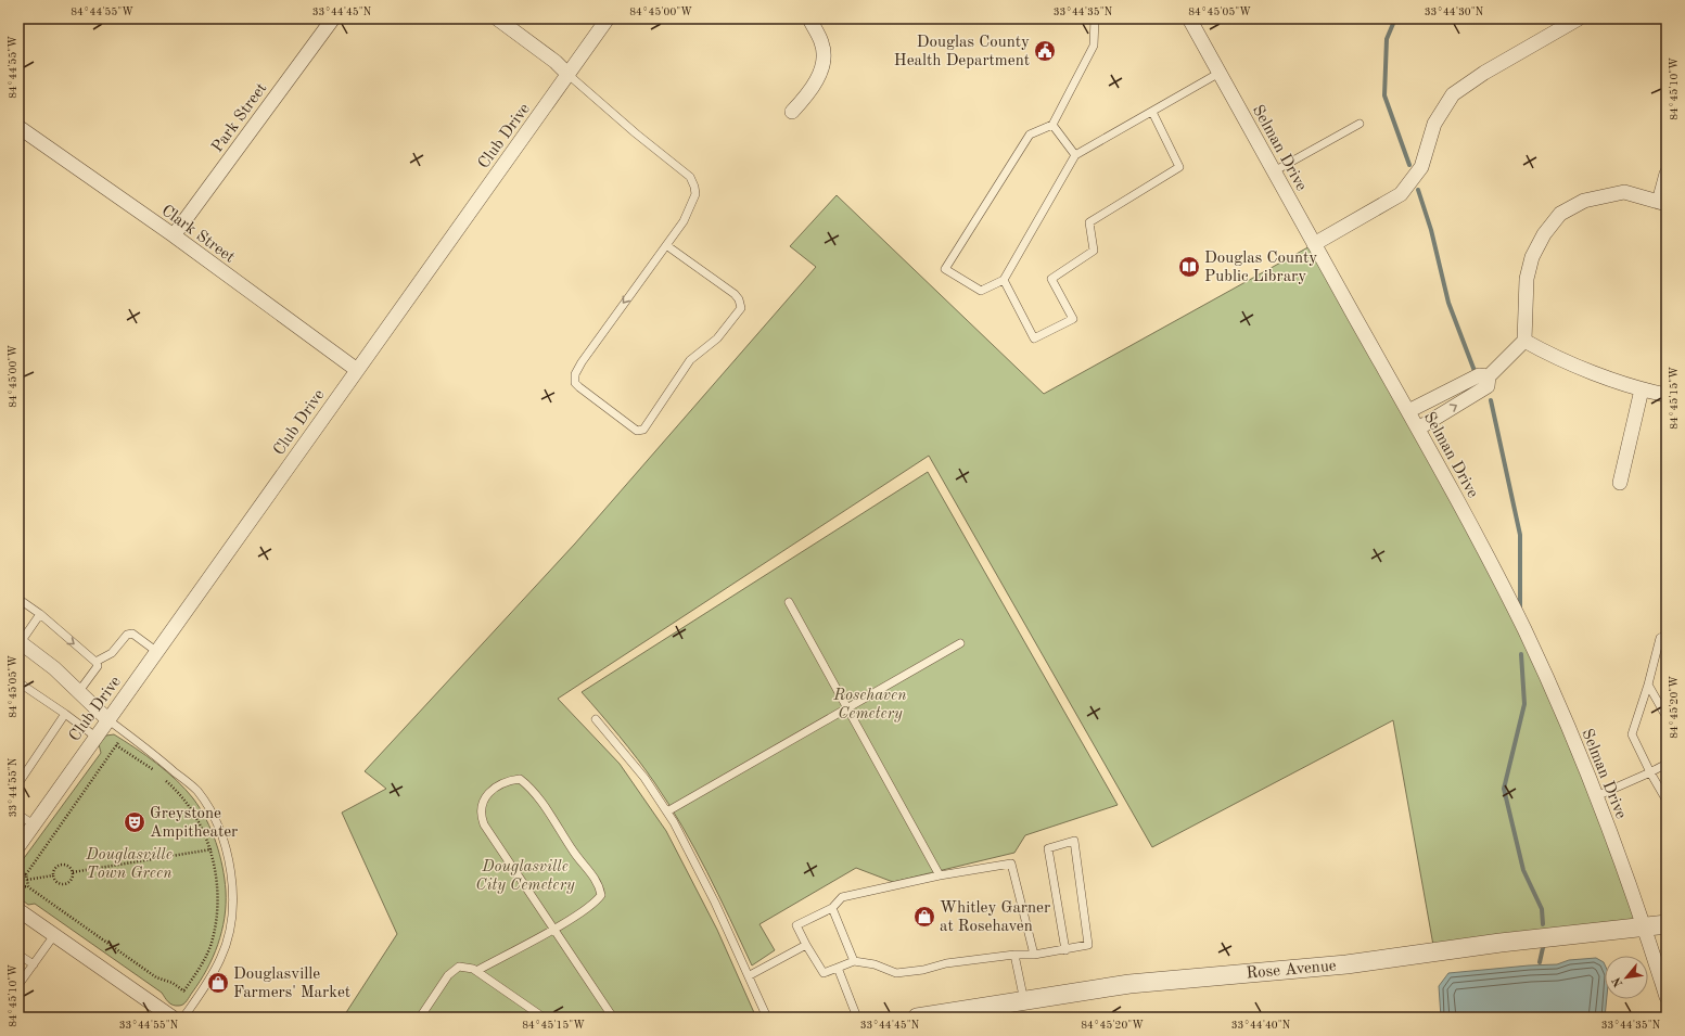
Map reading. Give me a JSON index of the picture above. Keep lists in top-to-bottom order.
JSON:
{
  "streets": {
    "street": [
      "Park Street",
      "Club Drive",
      "Selman Drive",
      "Clark Street",
      "Rose Avenue"
    ]
  },
  "crossings": [
    ["Park Street", "Clark Street"],
    ["Club Drive", "Clark Street"],
    ["Selman Drive", "Rose Avenue"]
  ],
  "parks": ["Rosehaven Cemetery", "Douglasville Town Green", "Douglasville City Cemetery"],
  "places": {
    "public building": ["Douglas County Health Department"],
    "library": ["Douglas County Public Library"],
    "theatre": ["Greystone Ampitheater"],
    "shop": ["Whitley Garner at Rosehaven", "Douglasville Farmers' Market"]
  },
  "north": "bottom left",
  "coordinates": [
    "84°44'55\"W",
    "33°44'45\"N",
    "84°45'00\"W",
    "33°44'35\"N",
    "84°45'05\"W",
    "33°44'30\"N",
    "84°45'10\"W",
    "84°45'15\"W",
    "84°45'20\"W",
    "33°44'55\"N",
    "33°44'40\"N"
  ]
}
